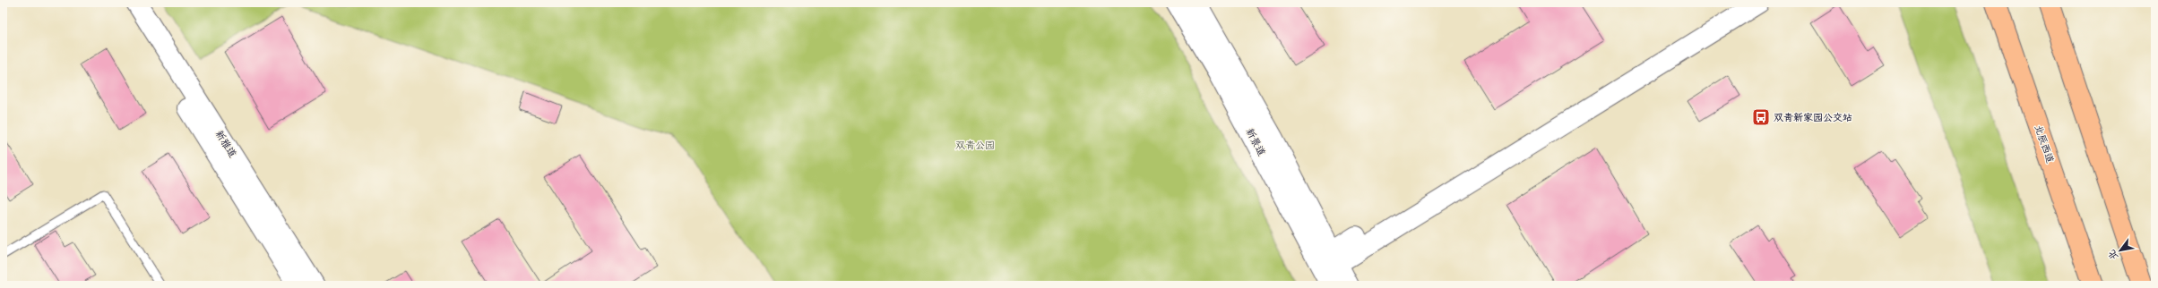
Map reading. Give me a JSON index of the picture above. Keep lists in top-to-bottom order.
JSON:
{
  "streets": {
    "main road": ["北辰西道"],
    "street": ["新景道", "新雅道"]
  },
  "parks": ["双青公园"],
  "places": {
    "bus stop": ["双青新家园公交站"]
  },
  "north": "bottom left"
}
